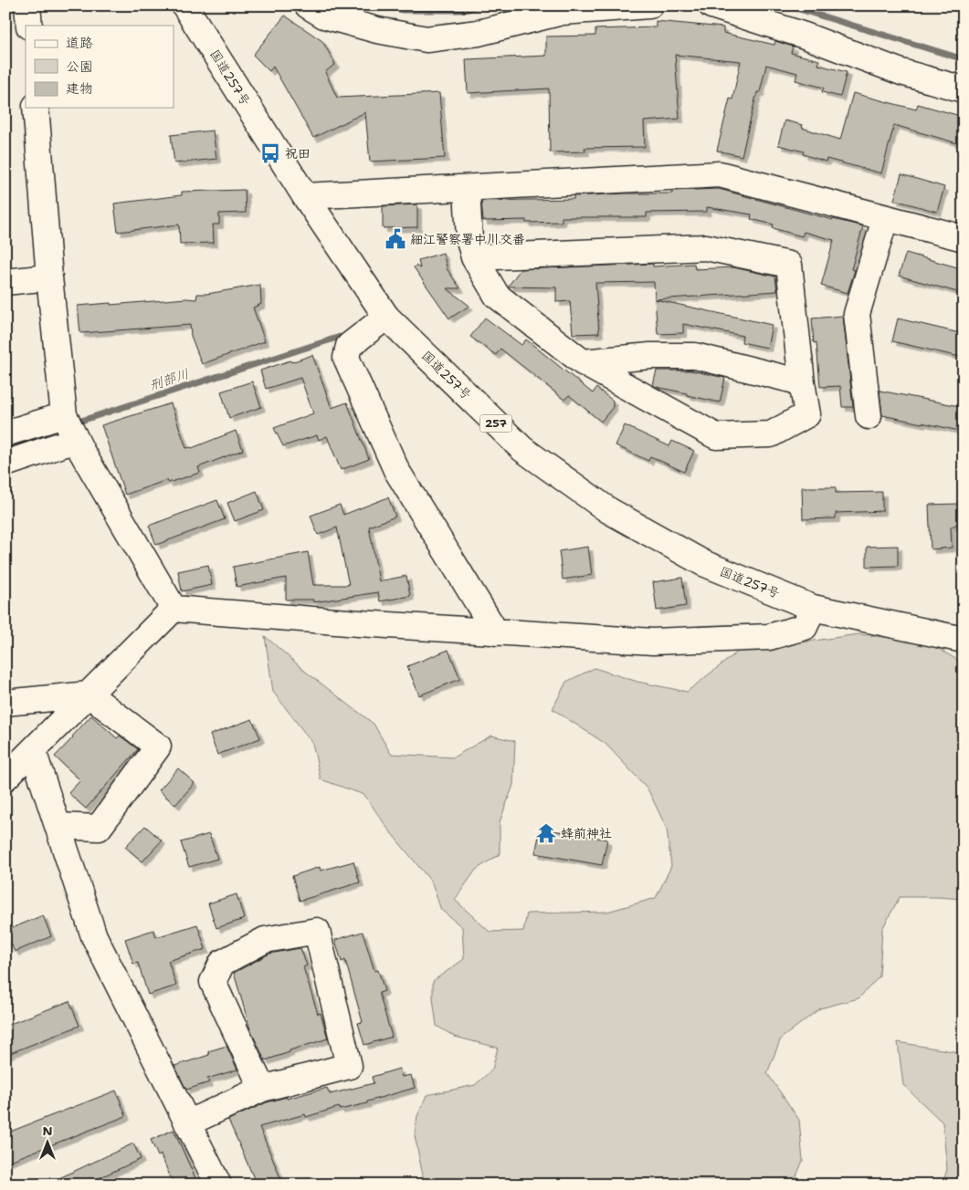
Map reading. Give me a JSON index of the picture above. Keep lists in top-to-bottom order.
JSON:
{
  "streets": {
    "main road": ["国道257号", "257"]
  },
  "water": ["刑部川"],
  "places": {
    "bus stop": ["祝田"],
    "public building": ["細江警察署中川交番"],
    "temple": ["蜂前神社"]
  },
  "legend": ["道路", "公園", "建物"],
  "north": "top"
}
